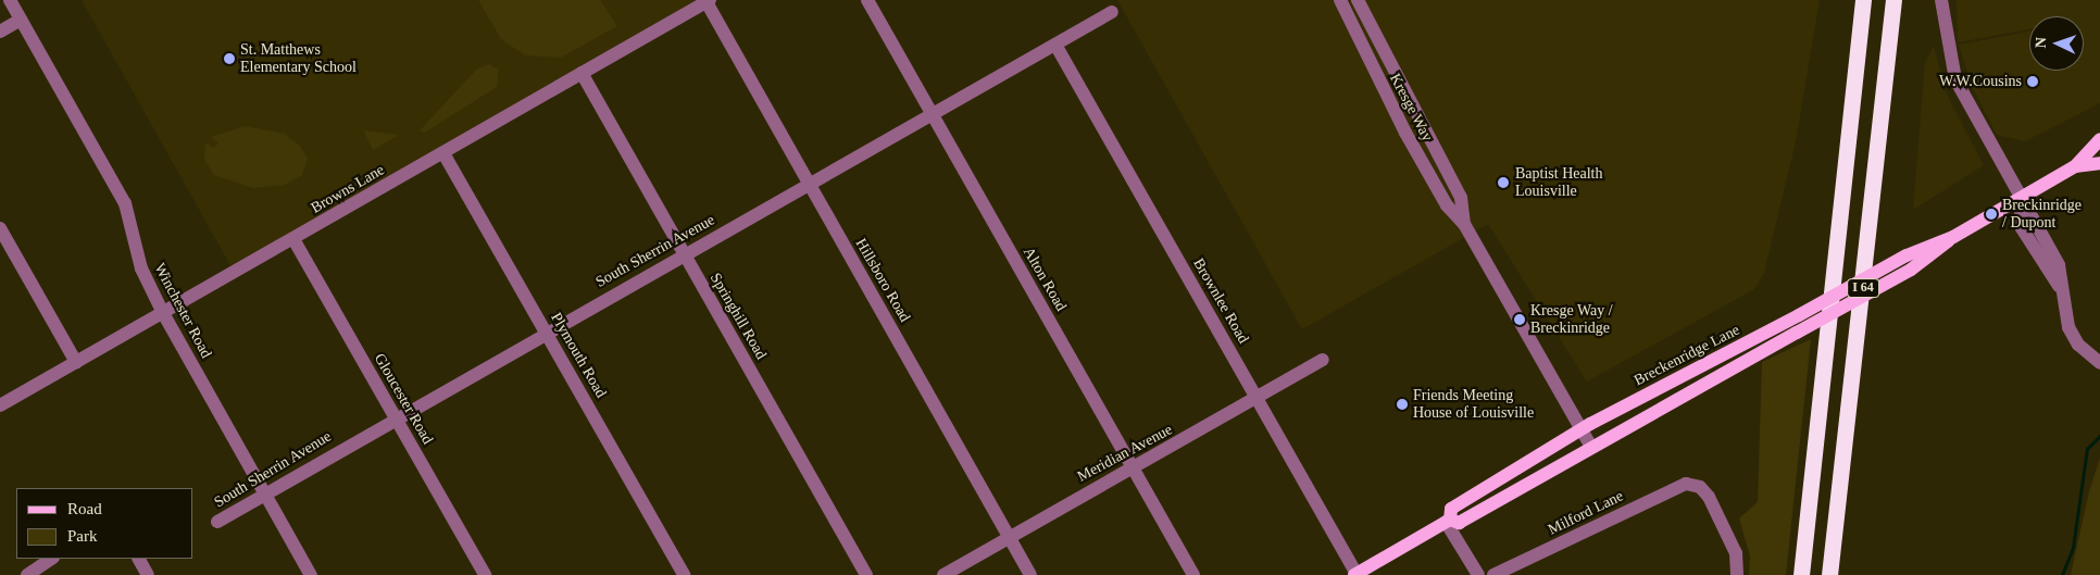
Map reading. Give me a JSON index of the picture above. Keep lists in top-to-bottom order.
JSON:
{
  "streets": {
    "highway": ["I 64"],
    "main road": ["Breckenridge Lane"],
    "street": [
      "Kresge Way",
      "Browns Lane",
      "South Sherrin Avenue",
      "Alton Road",
      "Hillsboro Road",
      "Brownlee Road",
      "Winchester Road",
      "Springhill Road",
      "Plymouth Road",
      "Gloucester Road",
      "Meridian Avenue",
      "Milford Lane"
    ]
  },
  "crossings": [
    ["Kresge Way", "Breckenridge Lane"],
    ["Browns Lane", "Hillsboro Road"],
    ["Browns Lane", "Winchester Road"],
    ["Browns Lane", "Springhill Road"],
    ["Browns Lane", "Plymouth Road"],
    ["Browns Lane", "Gloucester Road"],
    ["South Sherrin Avenue", "Alton Road"],
    ["South Sherrin Avenue", "Hillsboro Road"],
    ["South Sherrin Avenue", "Brownlee Road"],
    ["South Sherrin Avenue", "Winchester Road"],
    ["South Sherrin Avenue", "Springhill Road"],
    ["South Sherrin Avenue", "Plymouth Road"],
    ["South Sherrin Avenue", "Gloucester Road"],
    ["Alton Road", "Meridian Avenue"],
    ["Hillsboro Road", "Meridian Avenue"],
    ["Brownlee Road", "Breckenridge Lane"],
    ["Brownlee Road", "Meridian Avenue"]
  ],
  "places": [
    "St. Matthews Elementary School",
    "W.W.Cousins",
    "Baptist Health Louisville",
    "Breckinridge / Dupont",
    "Kresge Way / Breckinridge",
    "Friends Meeting House of Louisville"
  ],
  "legend": ["Road", "Park"],
  "north": "left"
}
